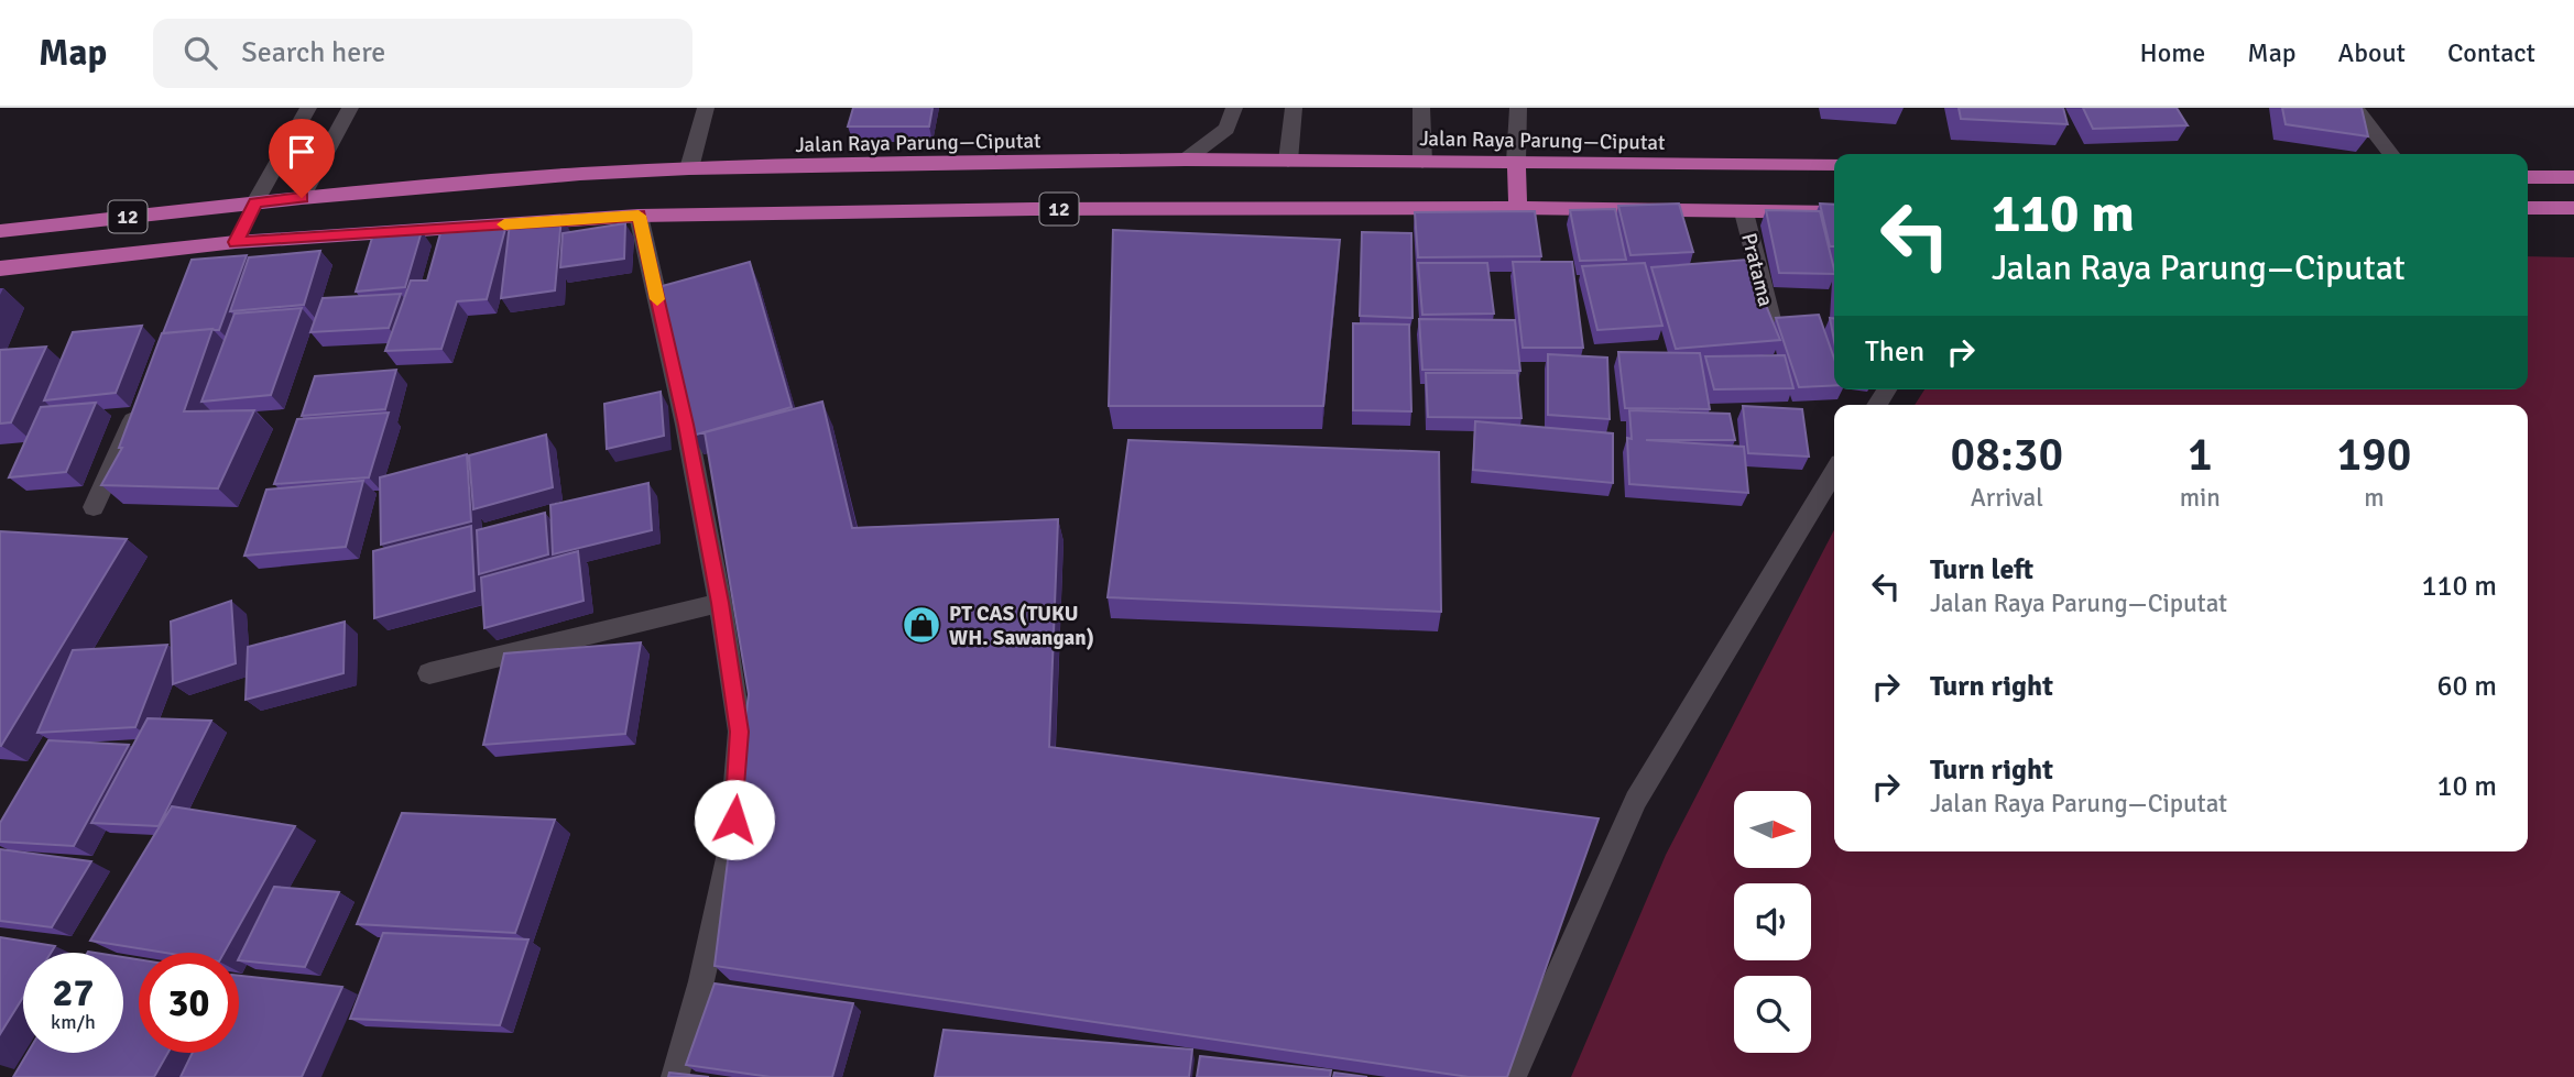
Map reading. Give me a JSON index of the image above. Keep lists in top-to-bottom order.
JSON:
{
  "streets": {
    "highway": ["Jalan Raya Parung—Ciputat", "12"],
    "street": ["Pratama"]
  },
  "crossings": [
    ["12", "Pratama"]
  ],
  "places": {
    "shop": ["PT CAS (TUKU WH. Sawangan)"]
  },
  "north": "right",
  "page": {
    "header": "Map",
    "search": "Search here",
    "nav": [
      "Home",
      "Map",
      "About",
      "Contact"
    ],
    "turn": ["110 m", "Jalan Raya Parung—Ciputat"],
    "then": "Then",
    "eta": [
      "08:30",
      "Arrival",
      "1",
      "min",
      "190",
      "m"
    ],
    "list": [
      {
        "name": "Turn left",
        "note": "Jalan Raya Parung—Ciputat",
        "value": "110 m"
      },
      {
        "name": "Turn right",
        "value": "60 m"
      },
      {
        "name": "Turn right",
        "note": "Jalan Raya Parung—Ciputat",
        "value": "10 m"
      }
    ],
    "speed": "27 km/h",
    "limit": "30"
  }
}
